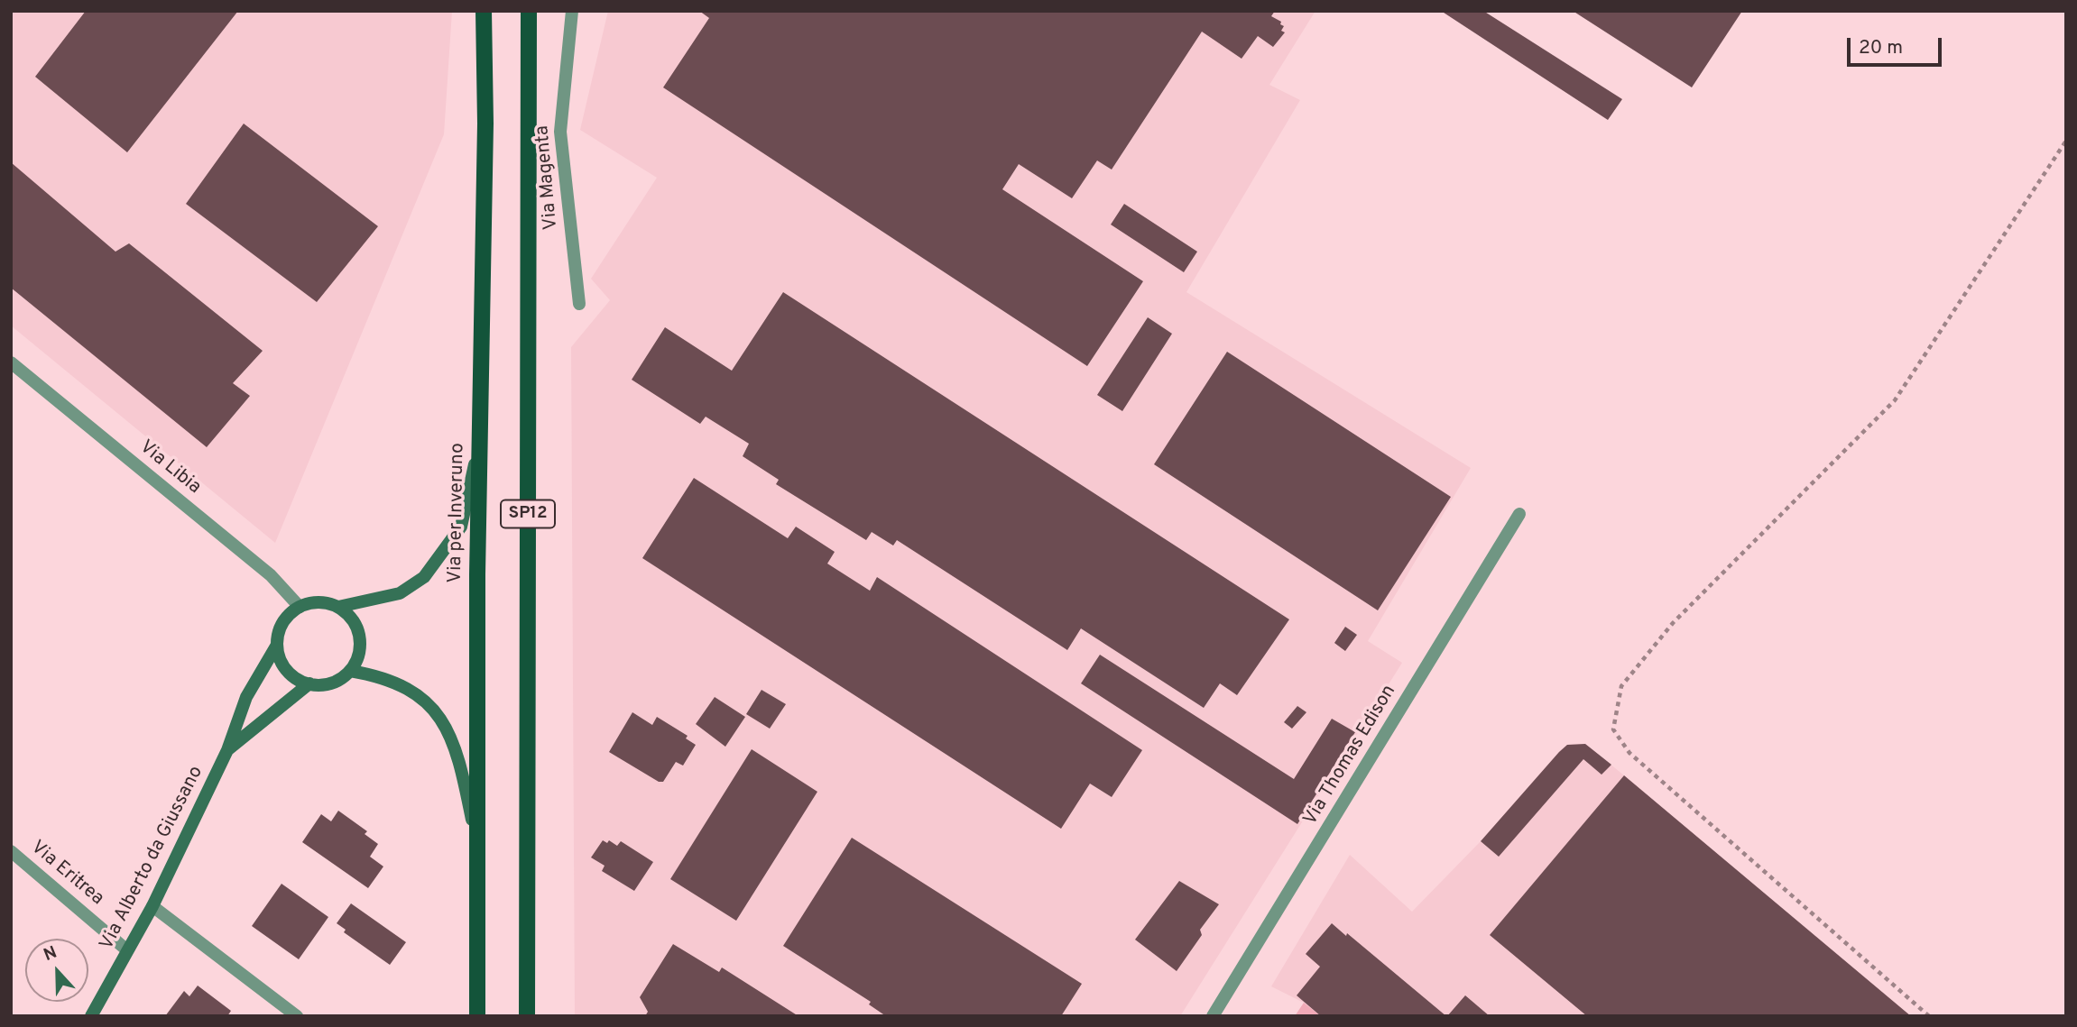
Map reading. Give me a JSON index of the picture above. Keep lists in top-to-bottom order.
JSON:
{
  "streets": {
    "main road": ["Via per Inveruno", "SP12"],
    "street": [
      "Via Magenta",
      "Via Libia",
      "Via Thomas Edison",
      "Via Alberto da Giussano",
      "Via Eritrea"
    ]
  },
  "crossings": [
    ["Via Libia", "Via Alberto da Giussano"],
    ["Via Alberto da Giussano", "Via Eritrea"]
  ],
  "scale_bar": "20 m",
  "north": "top"
}
